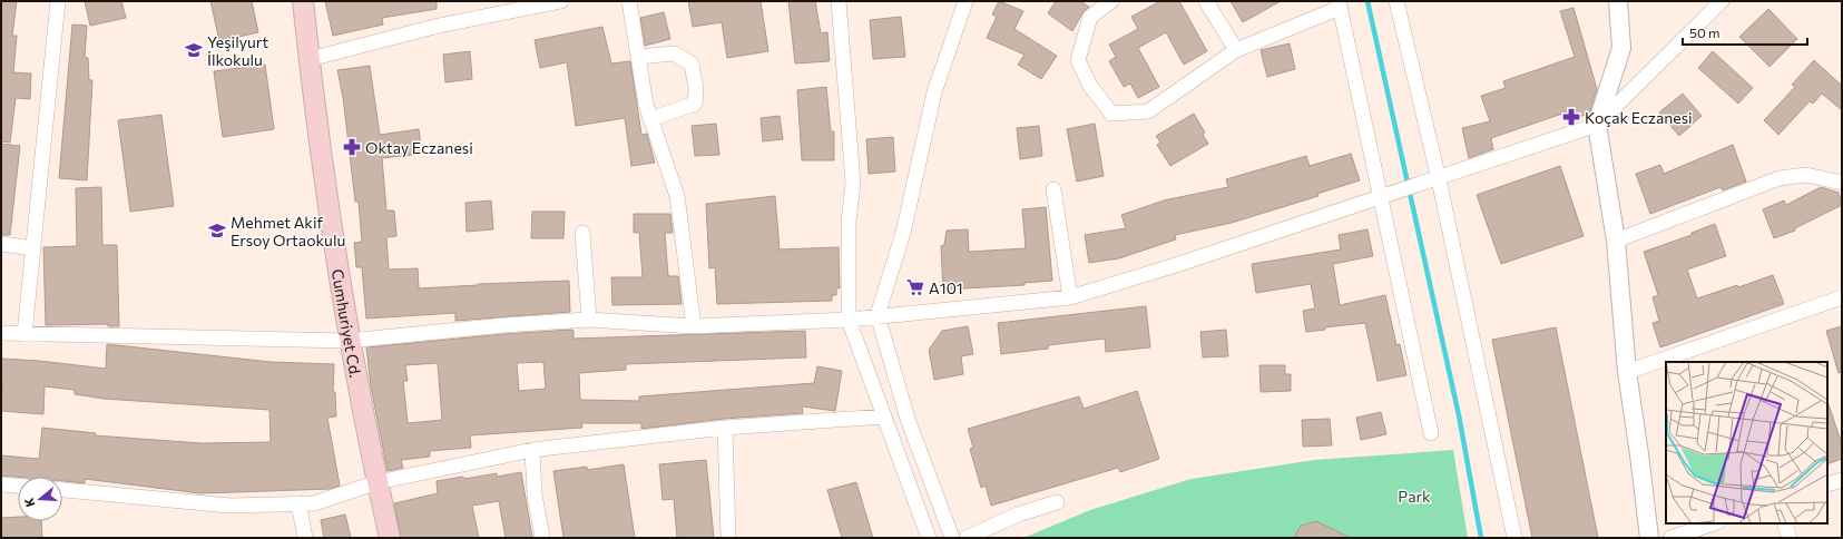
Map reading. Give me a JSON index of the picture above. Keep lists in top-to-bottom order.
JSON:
{
  "streets": {
    "main road": ["Cumhuriyet Cd."]
  },
  "parks": ["Park"],
  "places": {
    "school or university": ["Yeşilyurt İlkokulu", "Mehmet Akif Ersoy Ortaokulu"],
    "pharmacy": ["Koçak Eczanesi", "Oktay Eczanesi"],
    "supermarket": ["A101"]
  },
  "scale_bar": "50 m",
  "north": "left"
}
